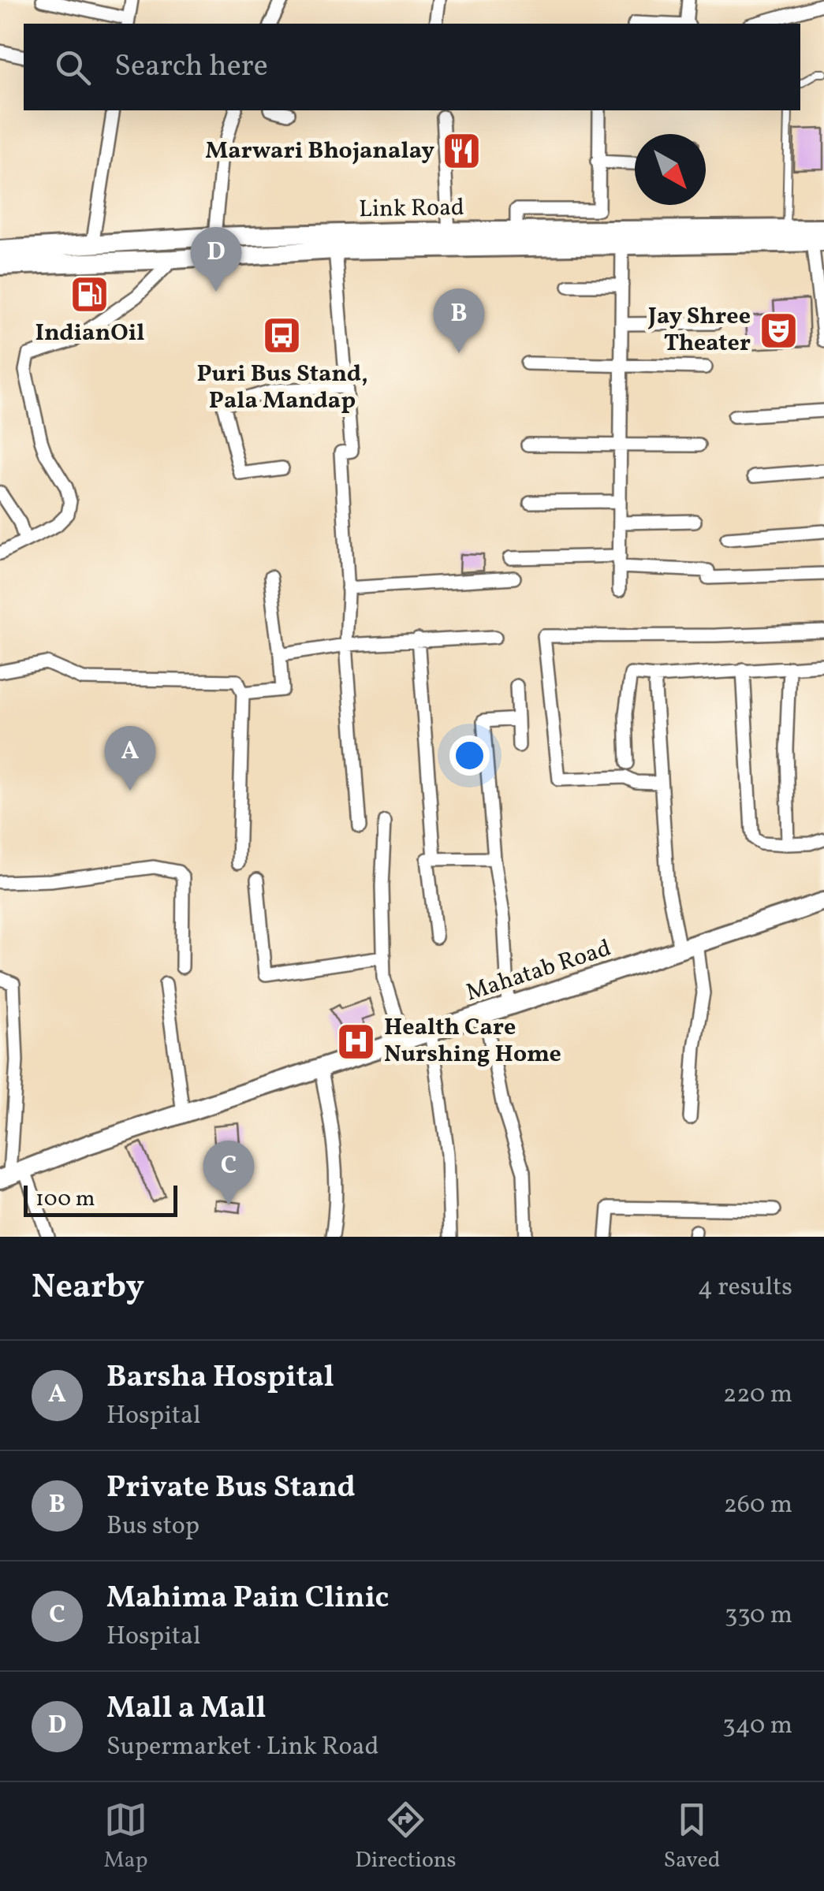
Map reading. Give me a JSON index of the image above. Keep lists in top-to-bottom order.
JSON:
{
  "streets": {
    "main road": ["Link Road", "Mahatab Road"]
  },
  "places": {
    "restaurant": ["Marwari Bhojanalay"],
    "fuel station": ["IndianOil"],
    "theatre": ["Jay Shree Theater"],
    "bus stop": ["Puri Bus Stand, Pala Mandap"],
    "hospital": ["Health Care Nurshing Home"]
  },
  "scale_bar": "100 m",
  "north": "bottom right",
  "page": {
    "search": "Search here",
    "pins": [
      "D",
      "B",
      "A",
      "C"
    ],
    "scale": "100 m",
    "heading": ["Nearby", "4 results"],
    "list": [
      {
        "mark": "A",
        "name": "Barsha Hospital",
        "note": "Hospital",
        "value": "220 m"
      },
      {
        "mark": "B",
        "name": "Private Bus Stand",
        "note": "Bus stop",
        "value": "260 m"
      },
      {
        "mark": "C",
        "name": "Mahima Pain Clinic",
        "note": "Hospital",
        "value": "330 m"
      },
      {
        "mark": "D",
        "name": "Mall a Mall",
        "note": "Supermarket · Link Road",
        "value": "340 m"
      }
    ],
    "nav": ["Map", "Directions", "Saved"]
  }
}
